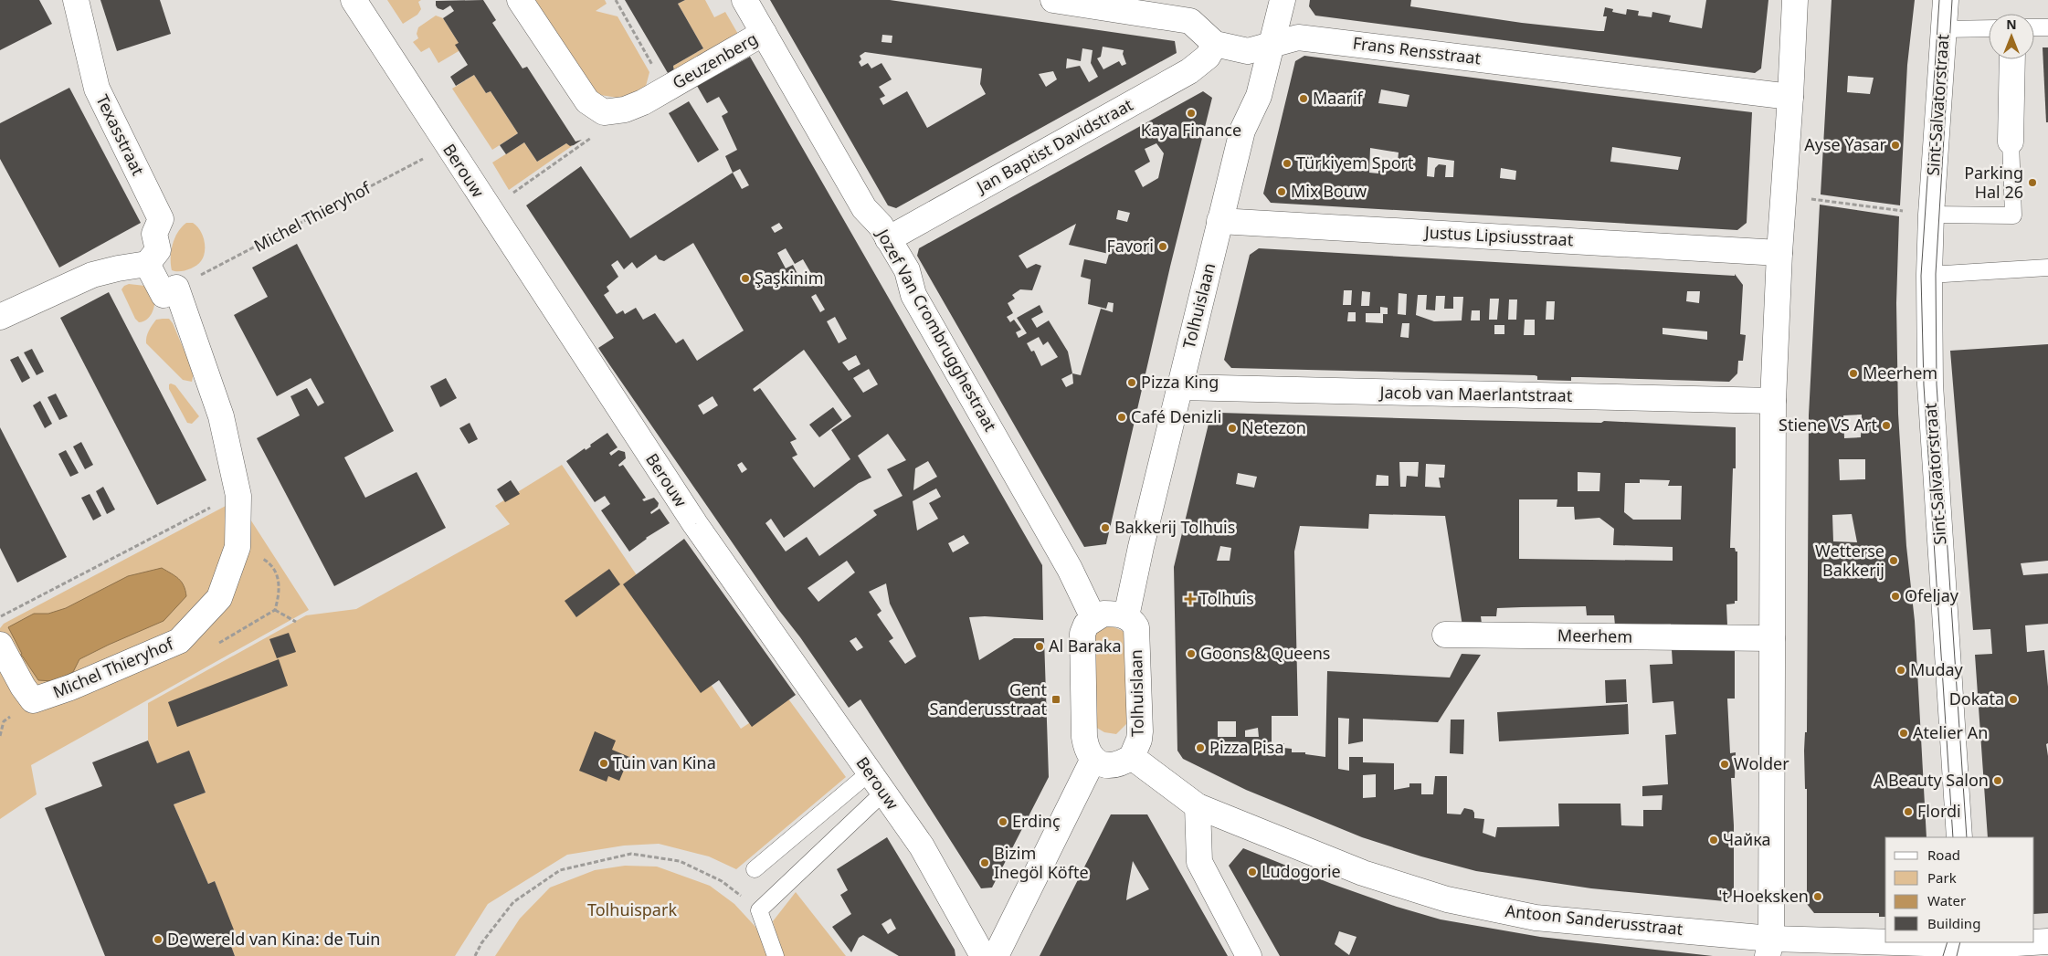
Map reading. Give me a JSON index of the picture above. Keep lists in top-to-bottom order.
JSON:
{
  "streets": {
    "street": [
      "Frans Rensstraat",
      "Geuzenberg",
      "Sint-Salvatorstraat",
      "Texasstraat",
      "Jan Baptist Davidstraat",
      "Berouw",
      "Michel Thieryhof",
      "Justus Lipsiusstraat",
      "Tolhuislaan",
      "Jozef Van Crombrugghestraat",
      "Jacob van Maerlantstraat",
      "Meerhem",
      "Antoon Sanderusstraat"
    ]
  },
  "crossings": [
    ["Frans Rensstraat", "Jan Baptist Davidstraat"],
    ["Frans Rensstraat", "Tolhuislaan"],
    ["Geuzenberg", "Jozef Van Crombrugghestraat"],
    ["Jan Baptist Davidstraat", "Jozef Van Crombrugghestraat"],
    ["Berouw", "Michel Thieryhof"],
    ["Justus Lipsiusstraat", "Tolhuislaan"],
    ["Tolhuislaan", "Jacob van Maerlantstraat"],
    ["Tolhuislaan", "Antoon Sanderusstraat"]
  ],
  "parks": ["Tolhuispark"],
  "places": {
    "other": [
      "Maarif",
      "Kaya Finance",
      "Ayse Yasar",
      "Türkiyem Sport",
      "Parking Hal 26",
      "Mix Bouw",
      "Favori",
      "Şaşkinim",
      "Meerhem",
      "Pizza King",
      "Café Denizli",
      "Stiene VS Art",
      "Netezon",
      "Bakkerij Tolhuis",
      "Wetterse Bakkerij",
      "Ofeljay",
      "Al Baraka",
      "Goons & Queens",
      "Muday",
      "Dokata",
      "Atelier An",
      "Pizza Pisa",
      "Tuin van Kina",
      "Wolder",
      "A Beauty Salon",
      "Flordi",
      "Erdinç",
      "Чайка",
      "Bizim Inegöl Köfte",
      "Ludogorie",
      "'t Hoeksken",
      "De wereld van Kina: de Tuin"
    ],
    "health": ["Tolhuis"],
    "transit": ["Gent Sanderusstraat"]
  },
  "legend": [
    "Road",
    "Park",
    "Water",
    "Building"
  ],
  "north": "top"
}
